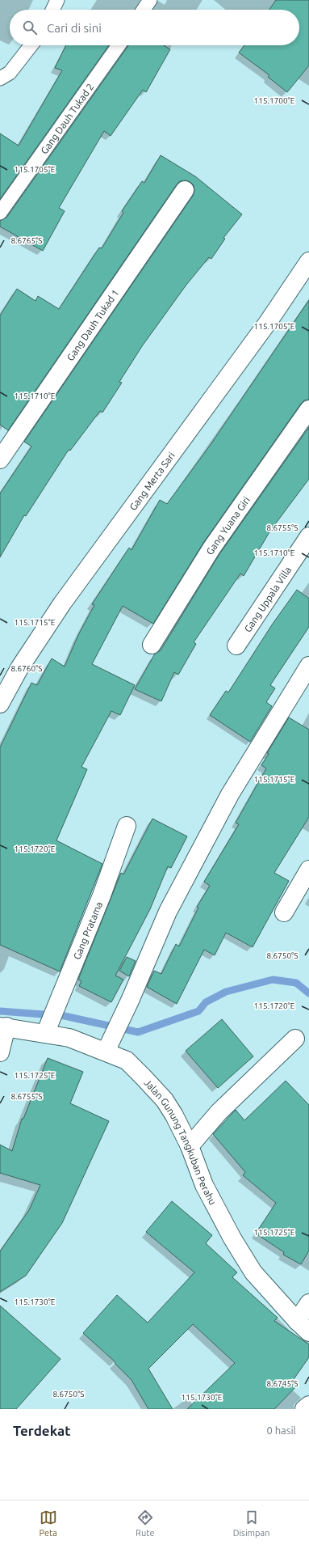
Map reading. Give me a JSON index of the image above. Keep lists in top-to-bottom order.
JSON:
{
  "streets": {
    "street": [
      "Gang Dauh Tukad 1",
      "Gang Merta Sari",
      "Gang Yuana Giri",
      "Gang Uppala Villa",
      "Gang Pratama",
      "Jalan Gunung Tangkuban Perahu"
    ],
    "lane": ["Gang Dauh Tukad 2"]
  },
  "crossings": [
    ["Gang Pratama", "Jalan Gunung Tangkuban Perahu"]
  ],
  "page": {
    "search": "Cari di sini",
    "heading": ["Terdekat", "0 hasil"],
    "nav": ["Peta", "Rute", "Disimpan"]
  },
  "coordinates": [
    "115.1700°E",
    "115.1705°E",
    "8.6765°S",
    "115.1710°E",
    "8.6755°S",
    "115.1715°E",
    "8.6760°S",
    "115.1720°E",
    "8.6750°S",
    "115.1725°E",
    "115.1730°E",
    "8.6745°S"
  ]
}
